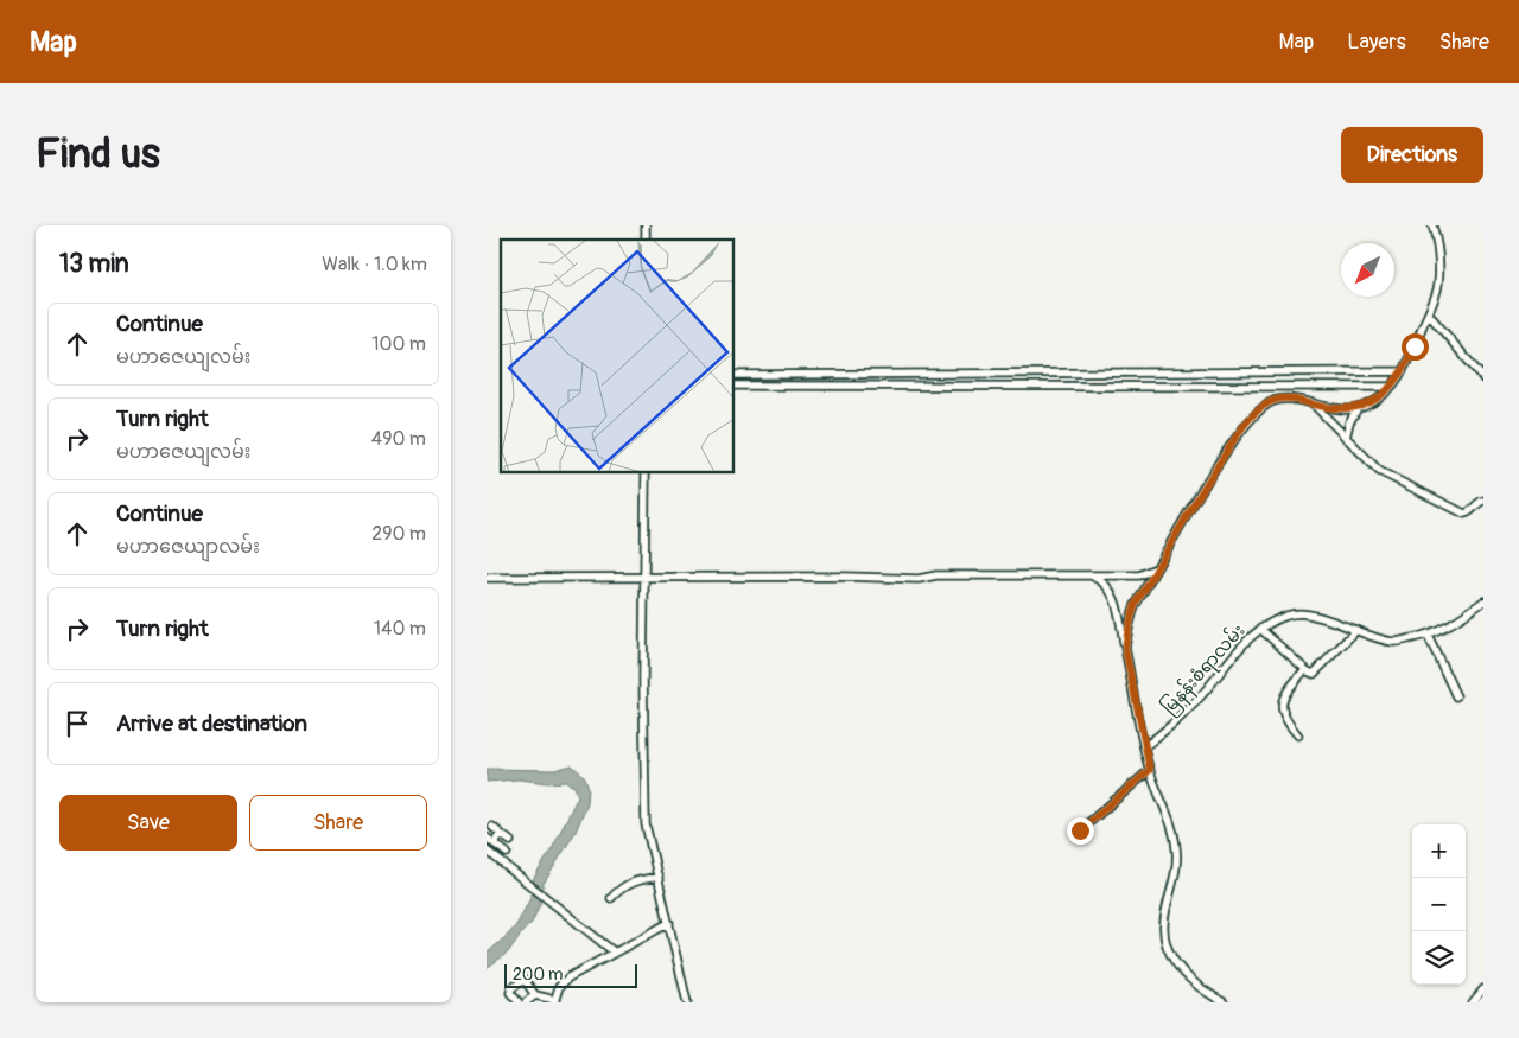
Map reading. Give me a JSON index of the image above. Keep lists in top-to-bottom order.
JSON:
{
  "streets": {
    "street": ["မြနန်းစံရာလမ်း"]
  },
  "scale_bar": "200 m",
  "north": "bottom left",
  "page": {
    "header": "Map",
    "nav": ["Map", "Layers", "Share"],
    "buttons": [
      "Directions",
      ["Save", "Share"]
    ],
    "title": "Find us",
    "heading": ["13 min", "Walk · 1.0 km"],
    "list": [
      ["Continue", "မဟာဇေယျလမ်း", "100 m"],
      ["Turn right", "မဟာဇေယျလမ်း", "490 m"],
      ["Continue", "မဟာဇေယျာလမ်း", "290 m"],
      ["Turn right", "140 m"],
      "Arrive at destination"
    ],
    "map_buttons": ["+", "−"],
    "scale": "200 m"
  }
}
